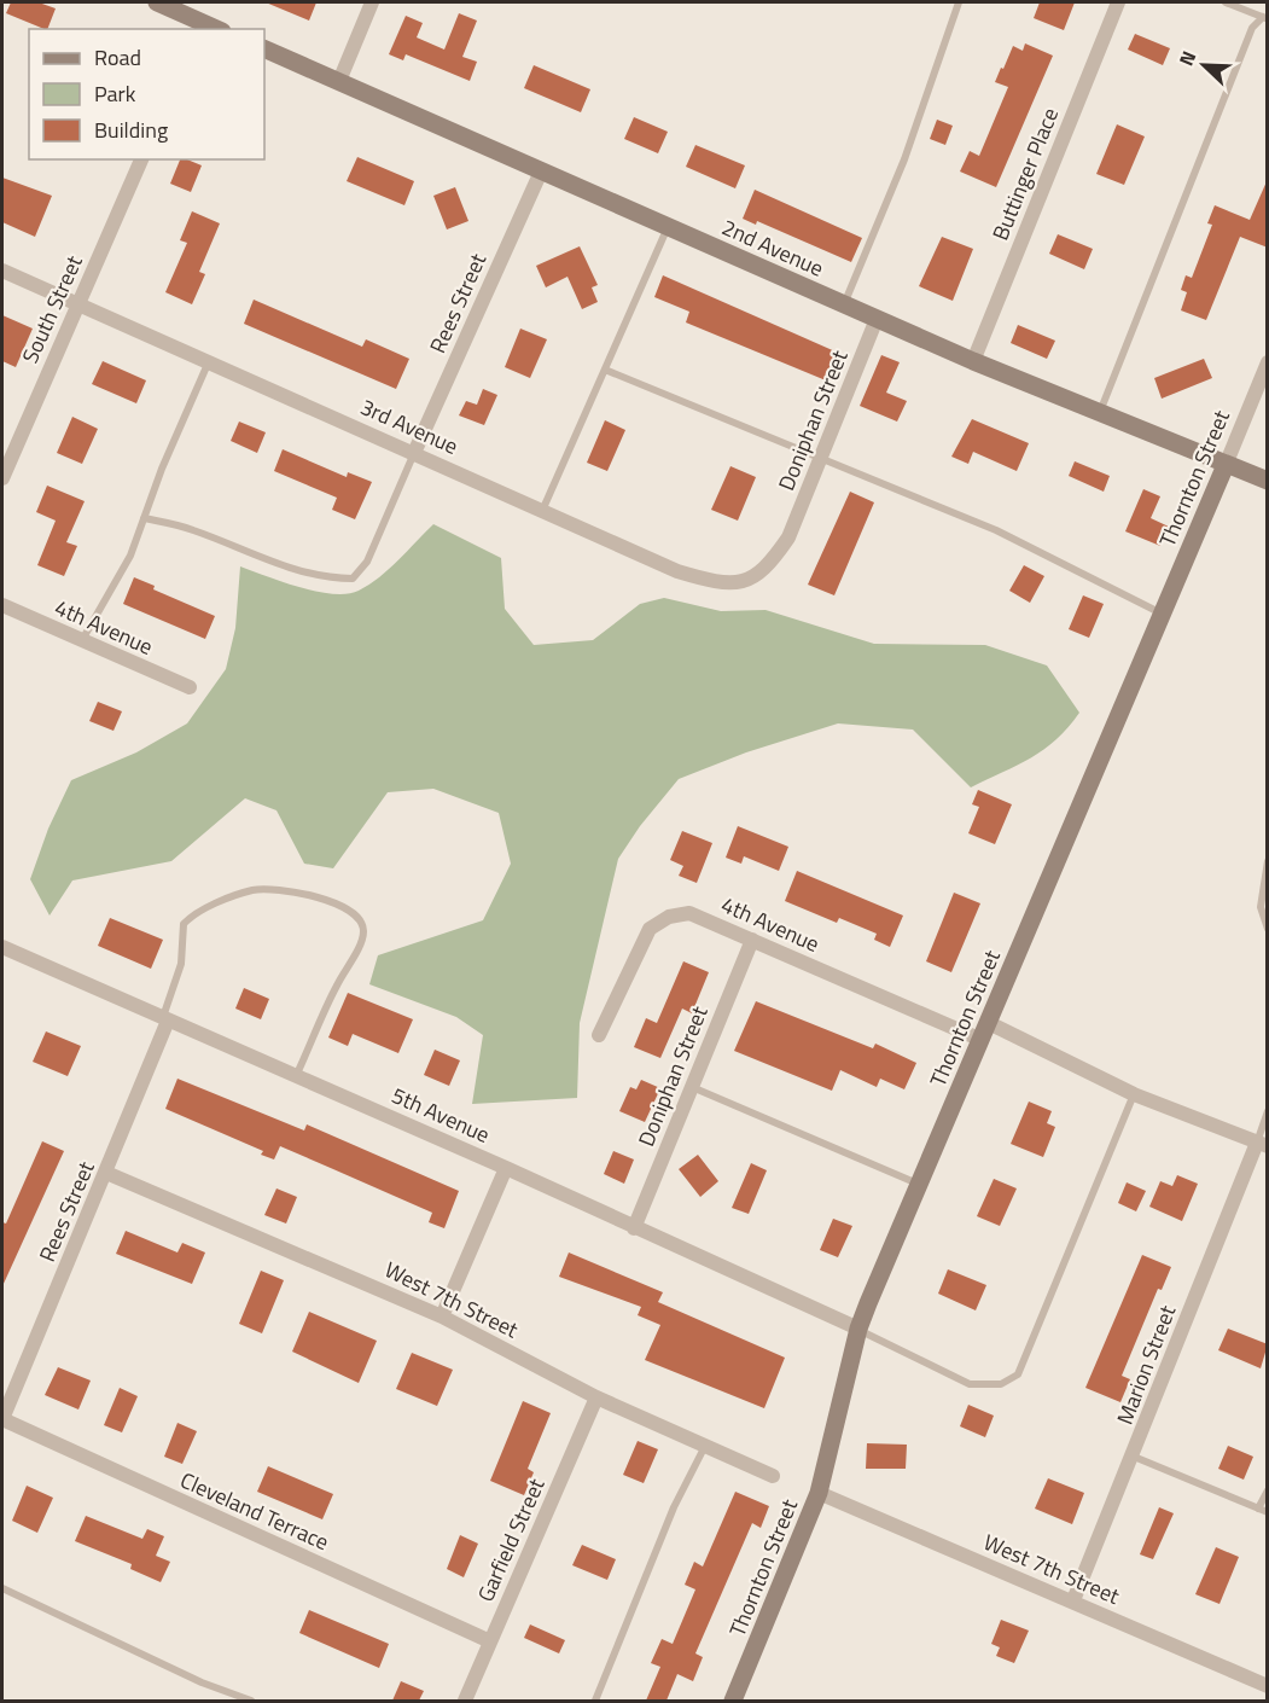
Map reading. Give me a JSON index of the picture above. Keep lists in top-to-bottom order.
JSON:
{
  "streets": {
    "street": [
      "Buttinger Place",
      "2nd Avenue",
      "Rees Street",
      "South Street",
      "Doniphan Street",
      "3rd Avenue",
      "Thornton Street",
      "4th Avenue",
      "5th Avenue",
      "West 7th Street",
      "Marion Street",
      "Cleveland Terrace",
      "Garfield Street"
    ]
  },
  "crossings": [
    ["Buttinger Place", "2nd Avenue"],
    ["2nd Avenue", "Rees Street"],
    ["2nd Avenue", "Doniphan Street"],
    ["2nd Avenue", "Thornton Street"],
    ["Rees Street", "3rd Avenue"],
    ["Rees Street", "5th Avenue"],
    ["Rees Street", "West 7th Street"],
    ["Rees Street", "Cleveland Terrace"],
    ["South Street", "3rd Avenue"],
    ["Doniphan Street", "3rd Avenue"],
    ["Doniphan Street", "4th Avenue"],
    ["Doniphan Street", "5th Avenue"],
    ["Thornton Street", "4th Avenue"],
    ["Thornton Street", "5th Avenue"],
    ["Thornton Street", "West 7th Street"],
    ["4th Avenue", "Marion Street"],
    ["West 7th Street", "Marion Street"],
    ["West 7th Street", "Garfield Street"],
    ["Cleveland Terrace", "Garfield Street"]
  ],
  "legend": ["Road", "Park", "Building"],
  "north": "top left"
}
